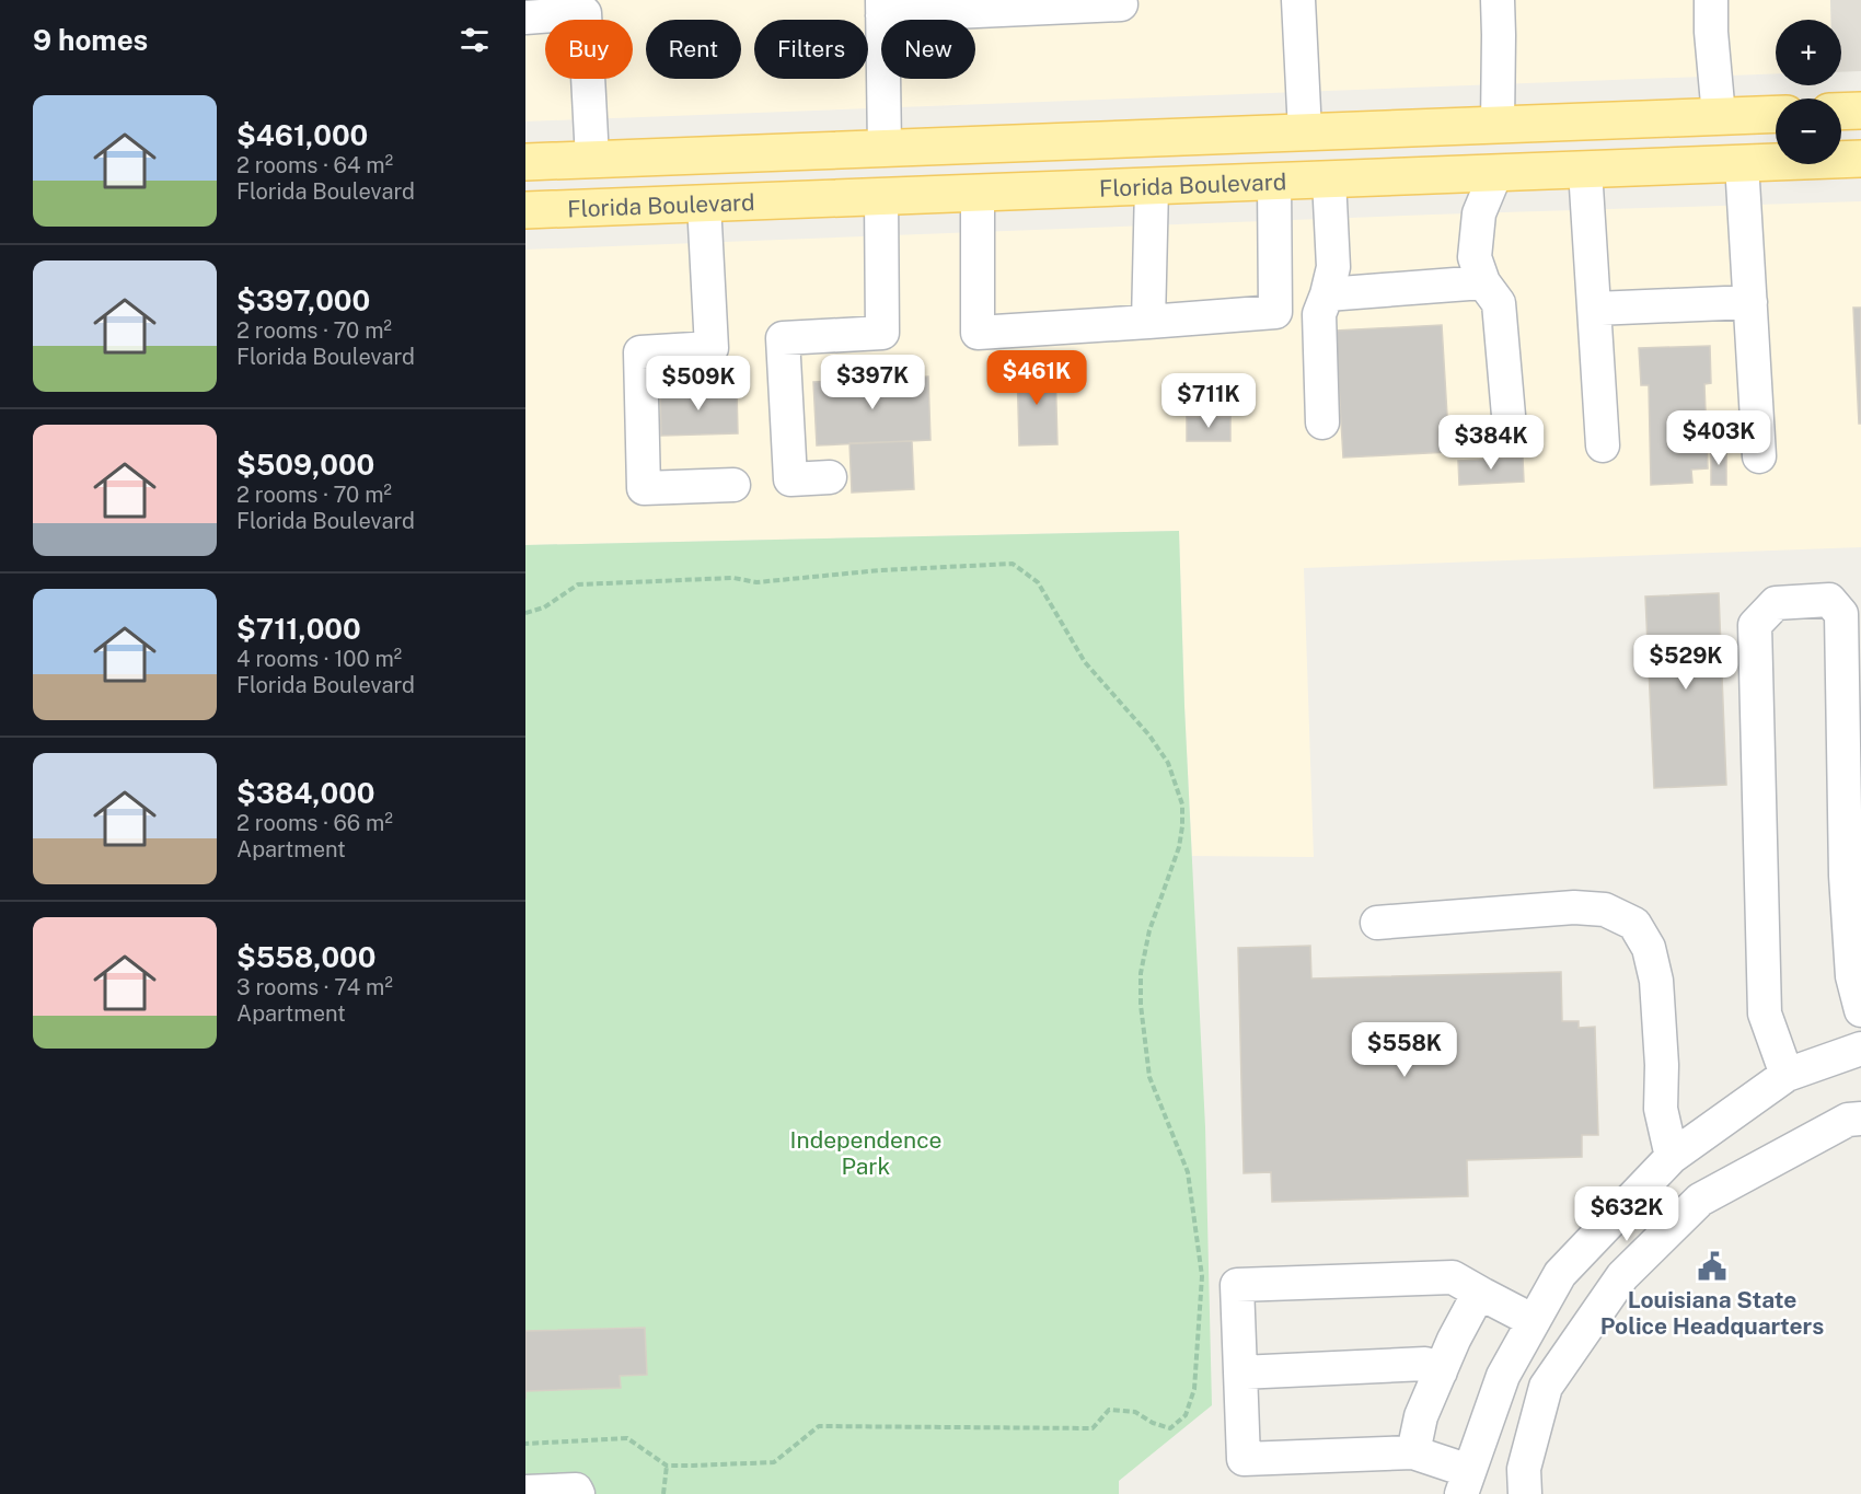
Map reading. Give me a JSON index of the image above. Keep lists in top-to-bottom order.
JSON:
{
  "streets": {
    "main road": ["Florida Boulevard"]
  },
  "parks": ["Independence Park"],
  "places": {
    "public building": ["Louisiana State Police Headquarters"]
  },
  "page": {
    "heading": "9 homes",
    "map_buttons": ["+", "−"],
    "chip": [
      "Buy",
      "Rent",
      "Filters",
      "New"
    ],
    "list": [
      {
        "name": "$461,000",
        "note": "2 rooms · 64 m² · Florida Boulevard"
      },
      {
        "name": "$397,000",
        "note": "2 rooms · 70 m² · Florida Boulevard"
      },
      {
        "name": "$509,000",
        "note": "2 rooms · 70 m² · Florida Boulevard"
      },
      {
        "name": "$711,000",
        "note": "4 rooms · 100 m² · Florida Boulevard"
      },
      {
        "name": "$384,000",
        "note": "2 rooms · 66 m² · Apartment"
      },
      {
        "name": "$558,000",
        "note": "3 rooms · 74 m² · Apartment"
      }
    ],
    "price": [
      "$461K",
      "$397K",
      "$509K",
      "$711K",
      "$403K",
      "$384K",
      "$529K",
      "$558K",
      "$632K"
    ]
  }
}
